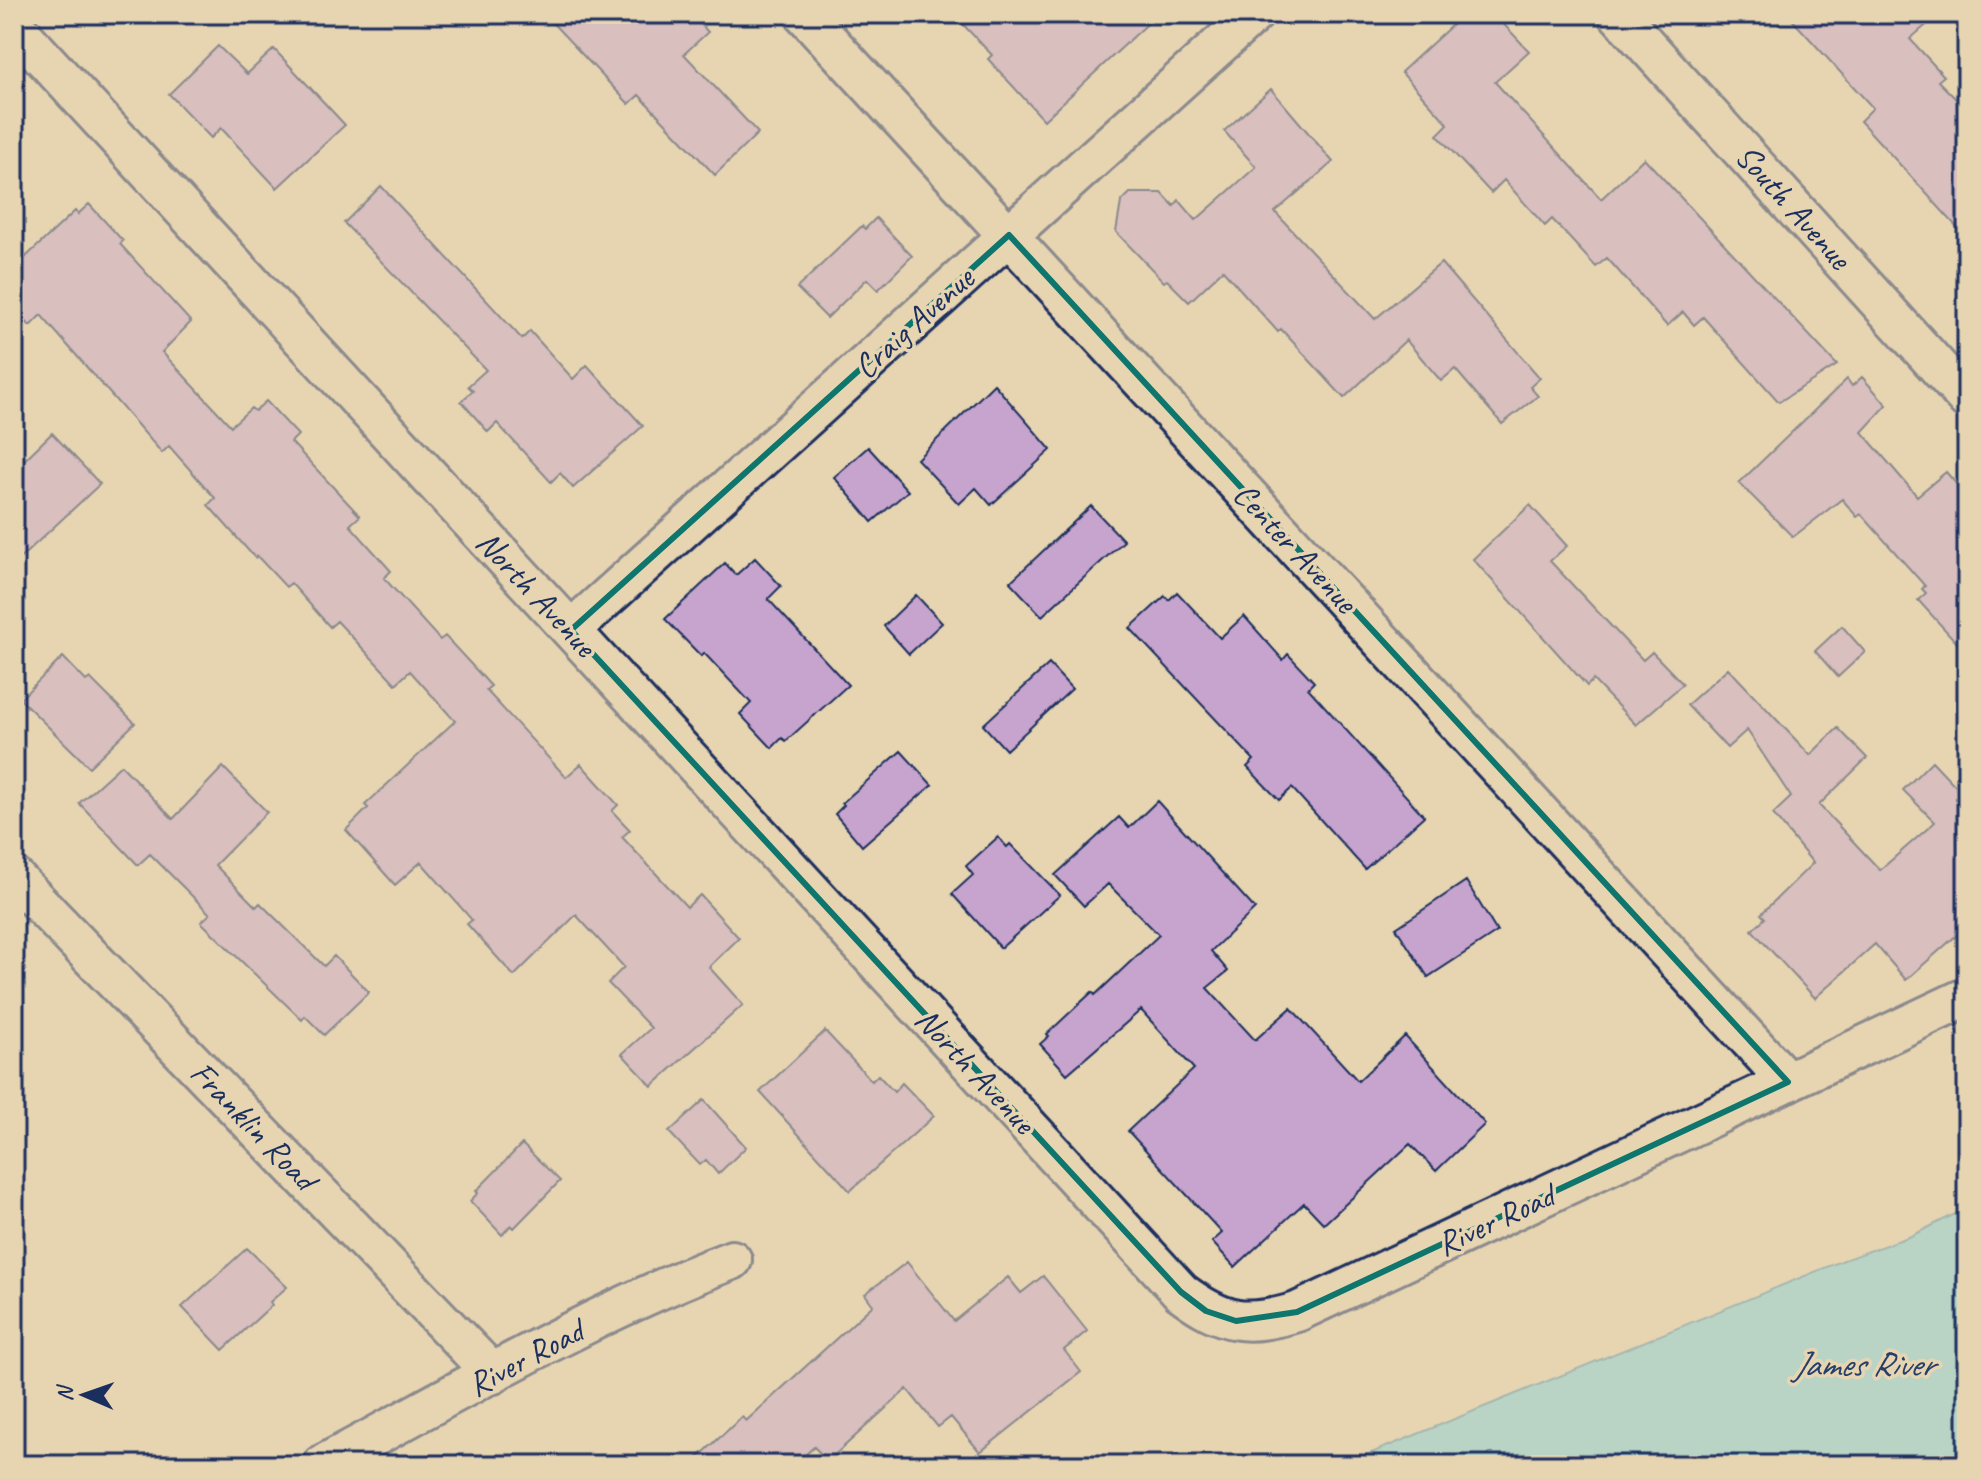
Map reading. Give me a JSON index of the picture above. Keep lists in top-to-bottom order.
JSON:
{
  "streets": {
    "street": [
      "South Avenue",
      "Craig Avenue",
      "Center Avenue",
      "North Avenue",
      "Franklin Road",
      "River Road"
    ]
  },
  "crossings": [
    ["Craig Avenue", "Center Avenue"],
    ["Craig Avenue", "North Avenue"],
    ["Center Avenue", "River Road"],
    ["North Avenue", "River Road"],
    ["Franklin Road", "River Road"]
  ],
  "water": ["James River"],
  "north": "left"
}
